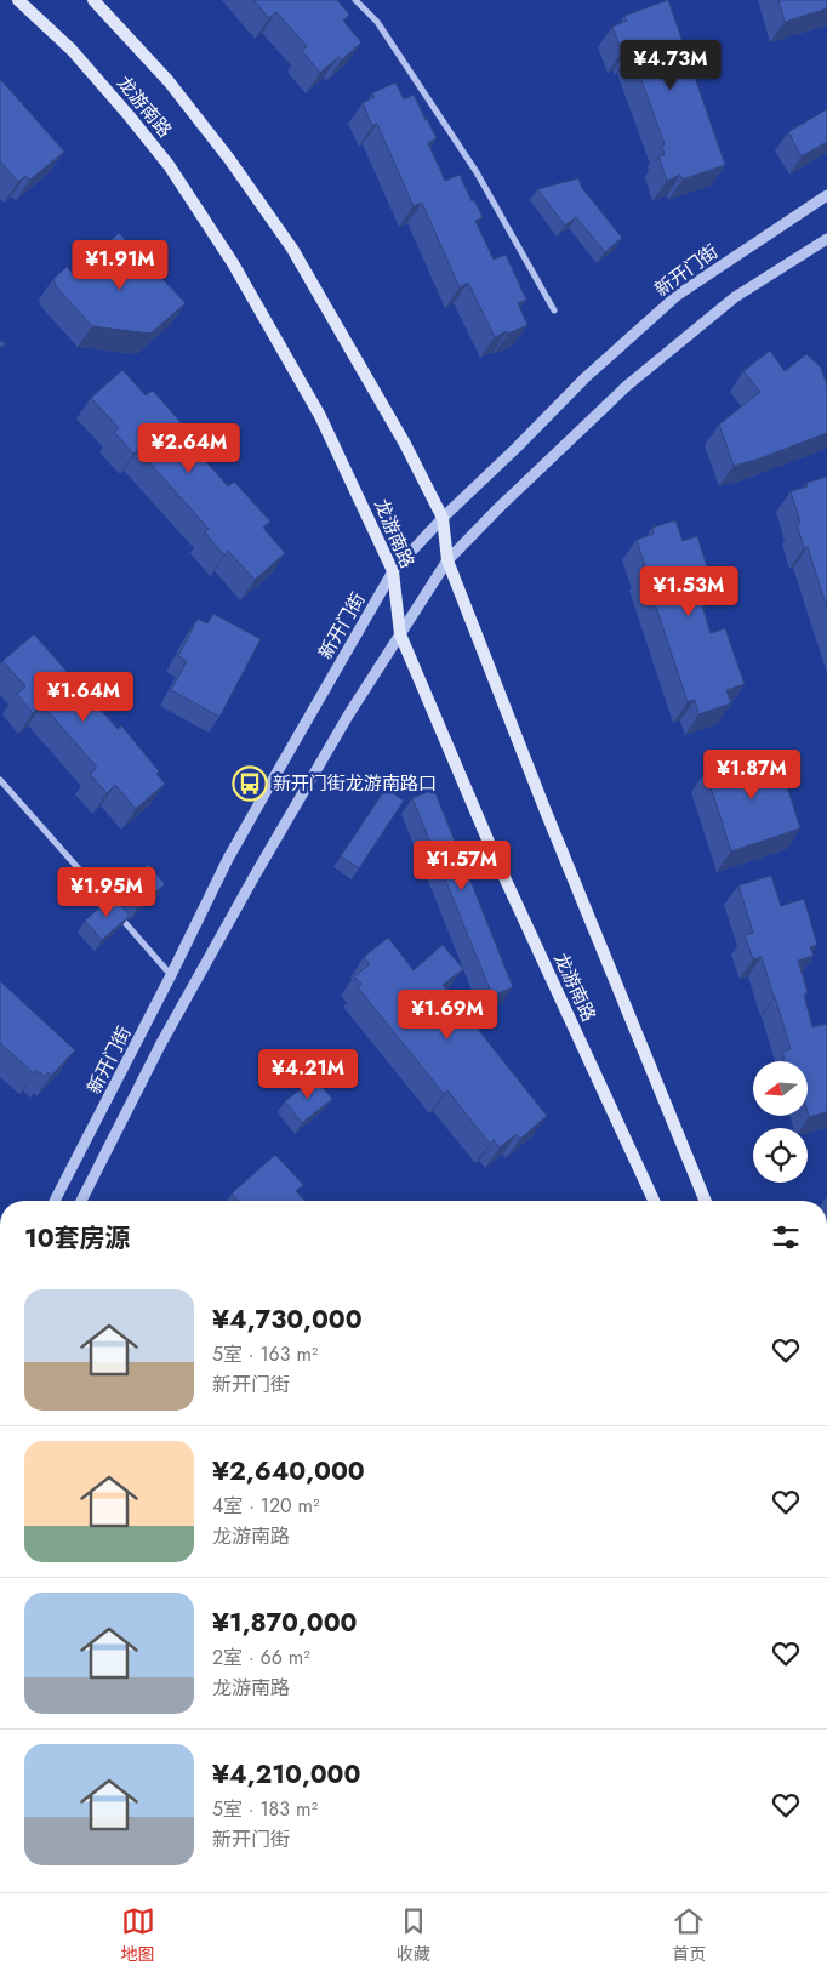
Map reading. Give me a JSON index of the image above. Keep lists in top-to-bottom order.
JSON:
{
  "streets": {
    "main road": ["龙游南路"],
    "street": ["新开门街"]
  },
  "crossings": [
    ["龙游南路", "新开门街"]
  ],
  "places": {
    "bus stop": ["新开门街龙游南路口"]
  },
  "north": "left",
  "page": {
    "price": [
      "¥4.73M",
      "¥1.91M",
      "¥2.64M",
      "¥1.53M",
      "¥1.64M",
      "¥1.87M",
      "¥1.57M",
      "¥1.95M",
      "¥1.69M",
      "¥4.21M"
    ],
    "heading": "10套房源",
    "list": [
      {
        "name": "¥4,730,000",
        "note": "5室 · 163 m² · 新开门街"
      },
      {
        "name": "¥2,640,000",
        "note": "4室 · 120 m² · 龙游南路"
      },
      {
        "name": "¥1,870,000",
        "note": "2室 · 66 m² · 龙游南路"
      },
      {
        "name": "¥4,210,000",
        "note": "5室 · 183 m² · 新开门街"
      }
    ],
    "tabs": ["地图", "收藏", "首页"]
  }
}
